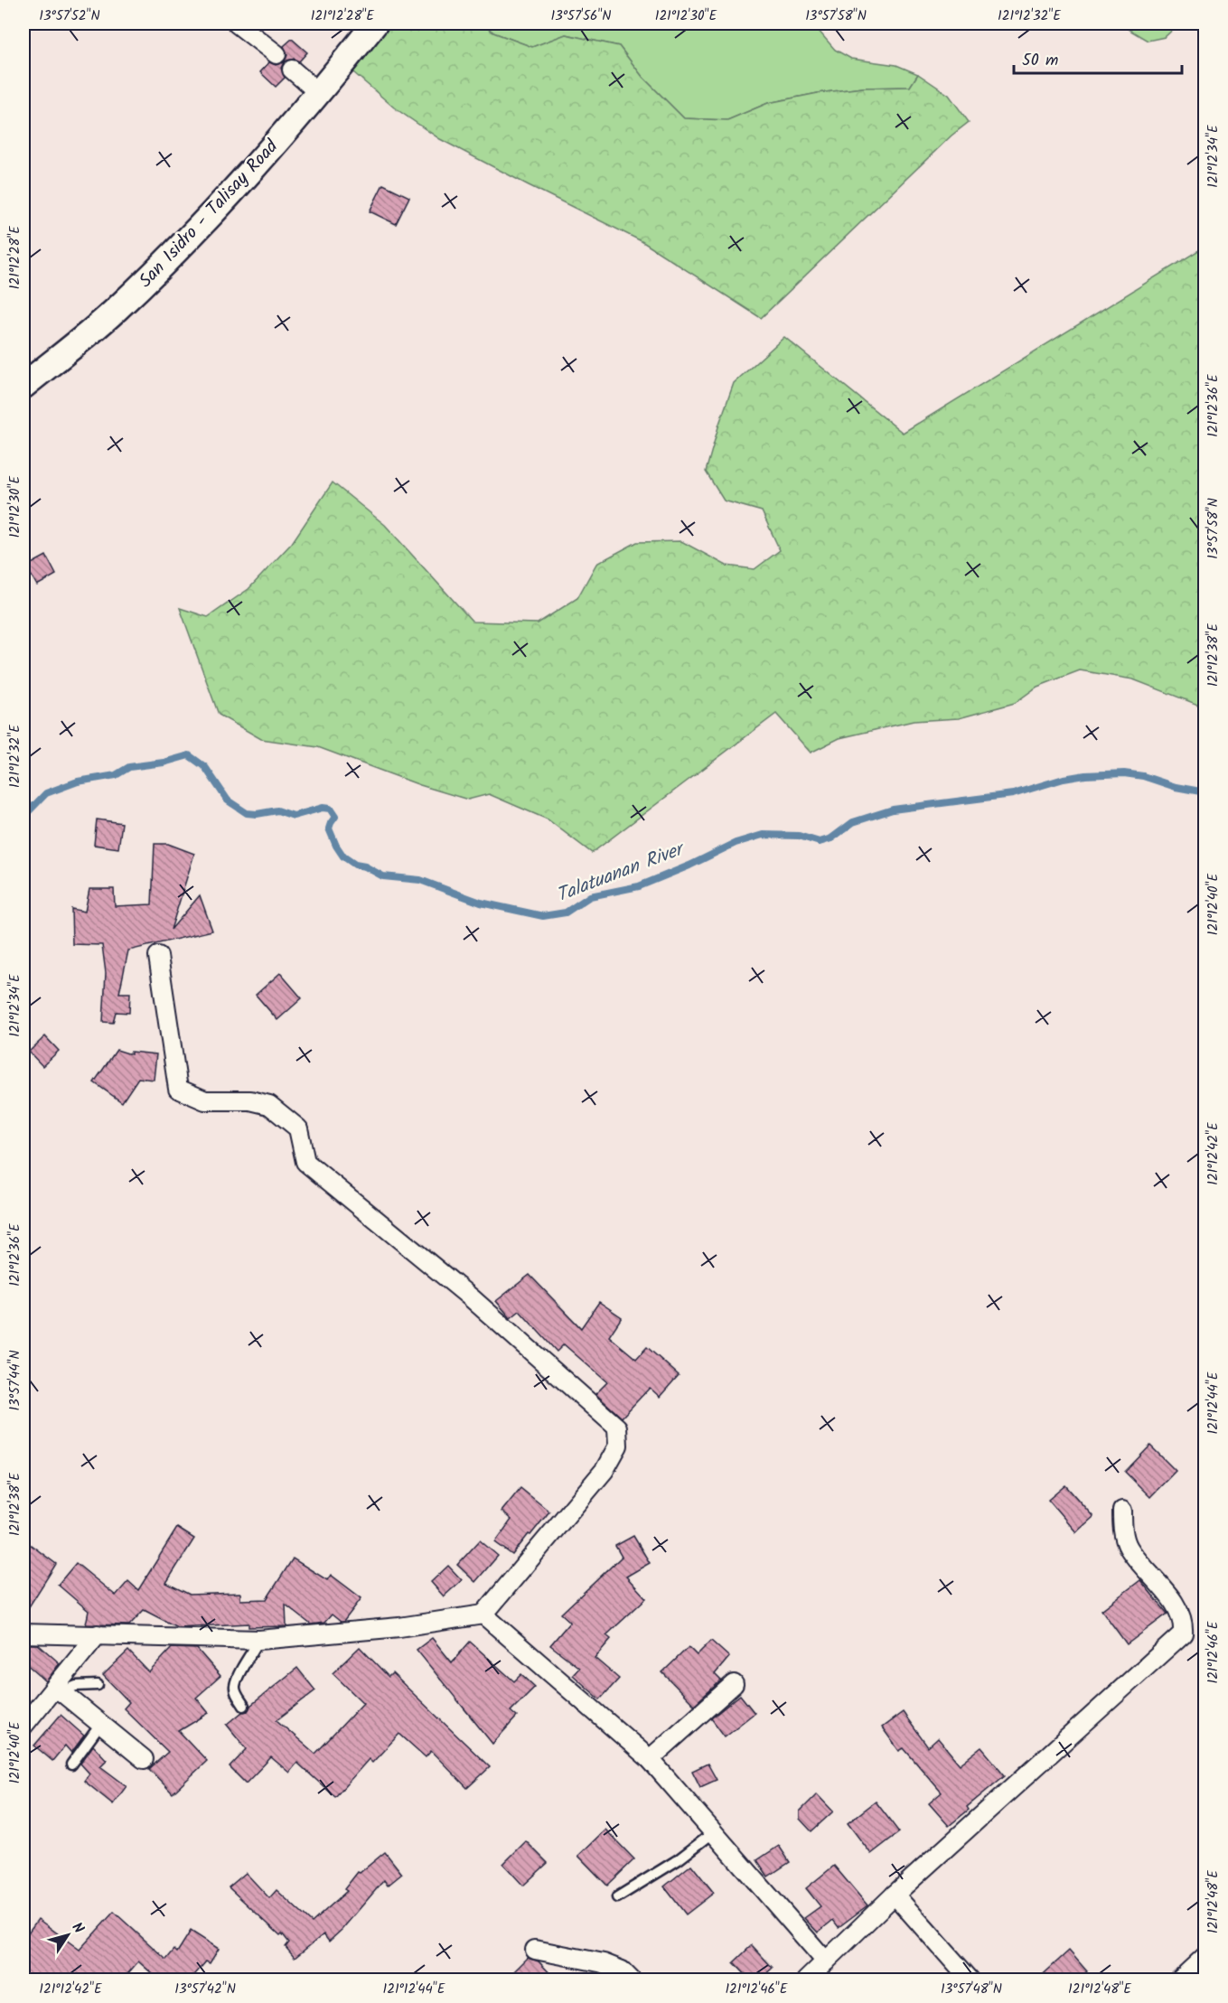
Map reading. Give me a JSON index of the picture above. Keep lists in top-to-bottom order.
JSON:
{
  "streets": {
    "street": ["San Isidro - Talisay Road"]
  },
  "water": ["Talatuanan River"],
  "scale_bar": "50 m",
  "north": "top right",
  "coordinates": [
    "13°57'52\"N",
    "121°12'28\"E",
    "13°57'56\"N",
    "121°12'30\"E",
    "13°57'58\"N",
    "121°12'32\"E",
    "121°12'34\"E",
    "121°12'36\"E",
    "121°12'38\"E",
    "121°12'40\"E",
    "121°12'42\"E",
    "13°57'44\"N",
    "121°12'44\"E",
    "121°12'46\"E",
    "121°12'48\"E",
    "13°57'42\"N",
    "13°57'48\"N"
  ]
}
